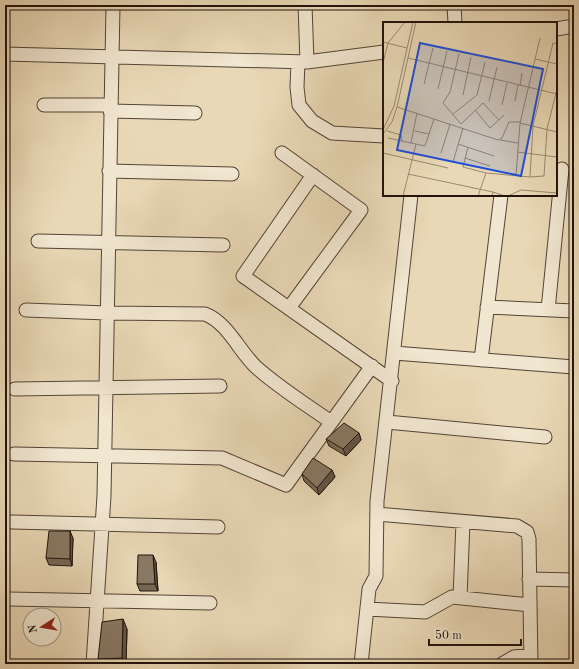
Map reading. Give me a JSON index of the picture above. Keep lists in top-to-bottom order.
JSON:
{
  "scale_bar": "50 m",
  "north": "left"
}
